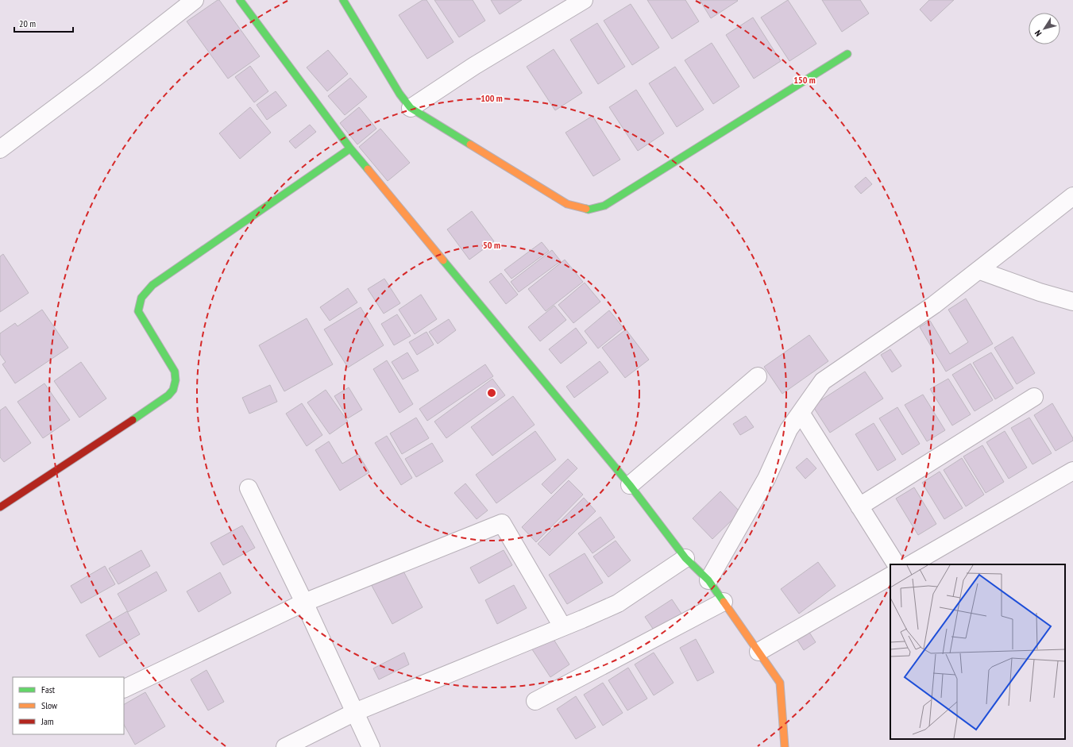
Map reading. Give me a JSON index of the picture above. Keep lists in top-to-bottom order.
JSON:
{
  "legend": ["Fast", "Slow", "Jam"],
  "scale_bar": "20 m",
  "north": "bottom left",
  "rings": ["150 m", "100 m", "50 m"]
}
